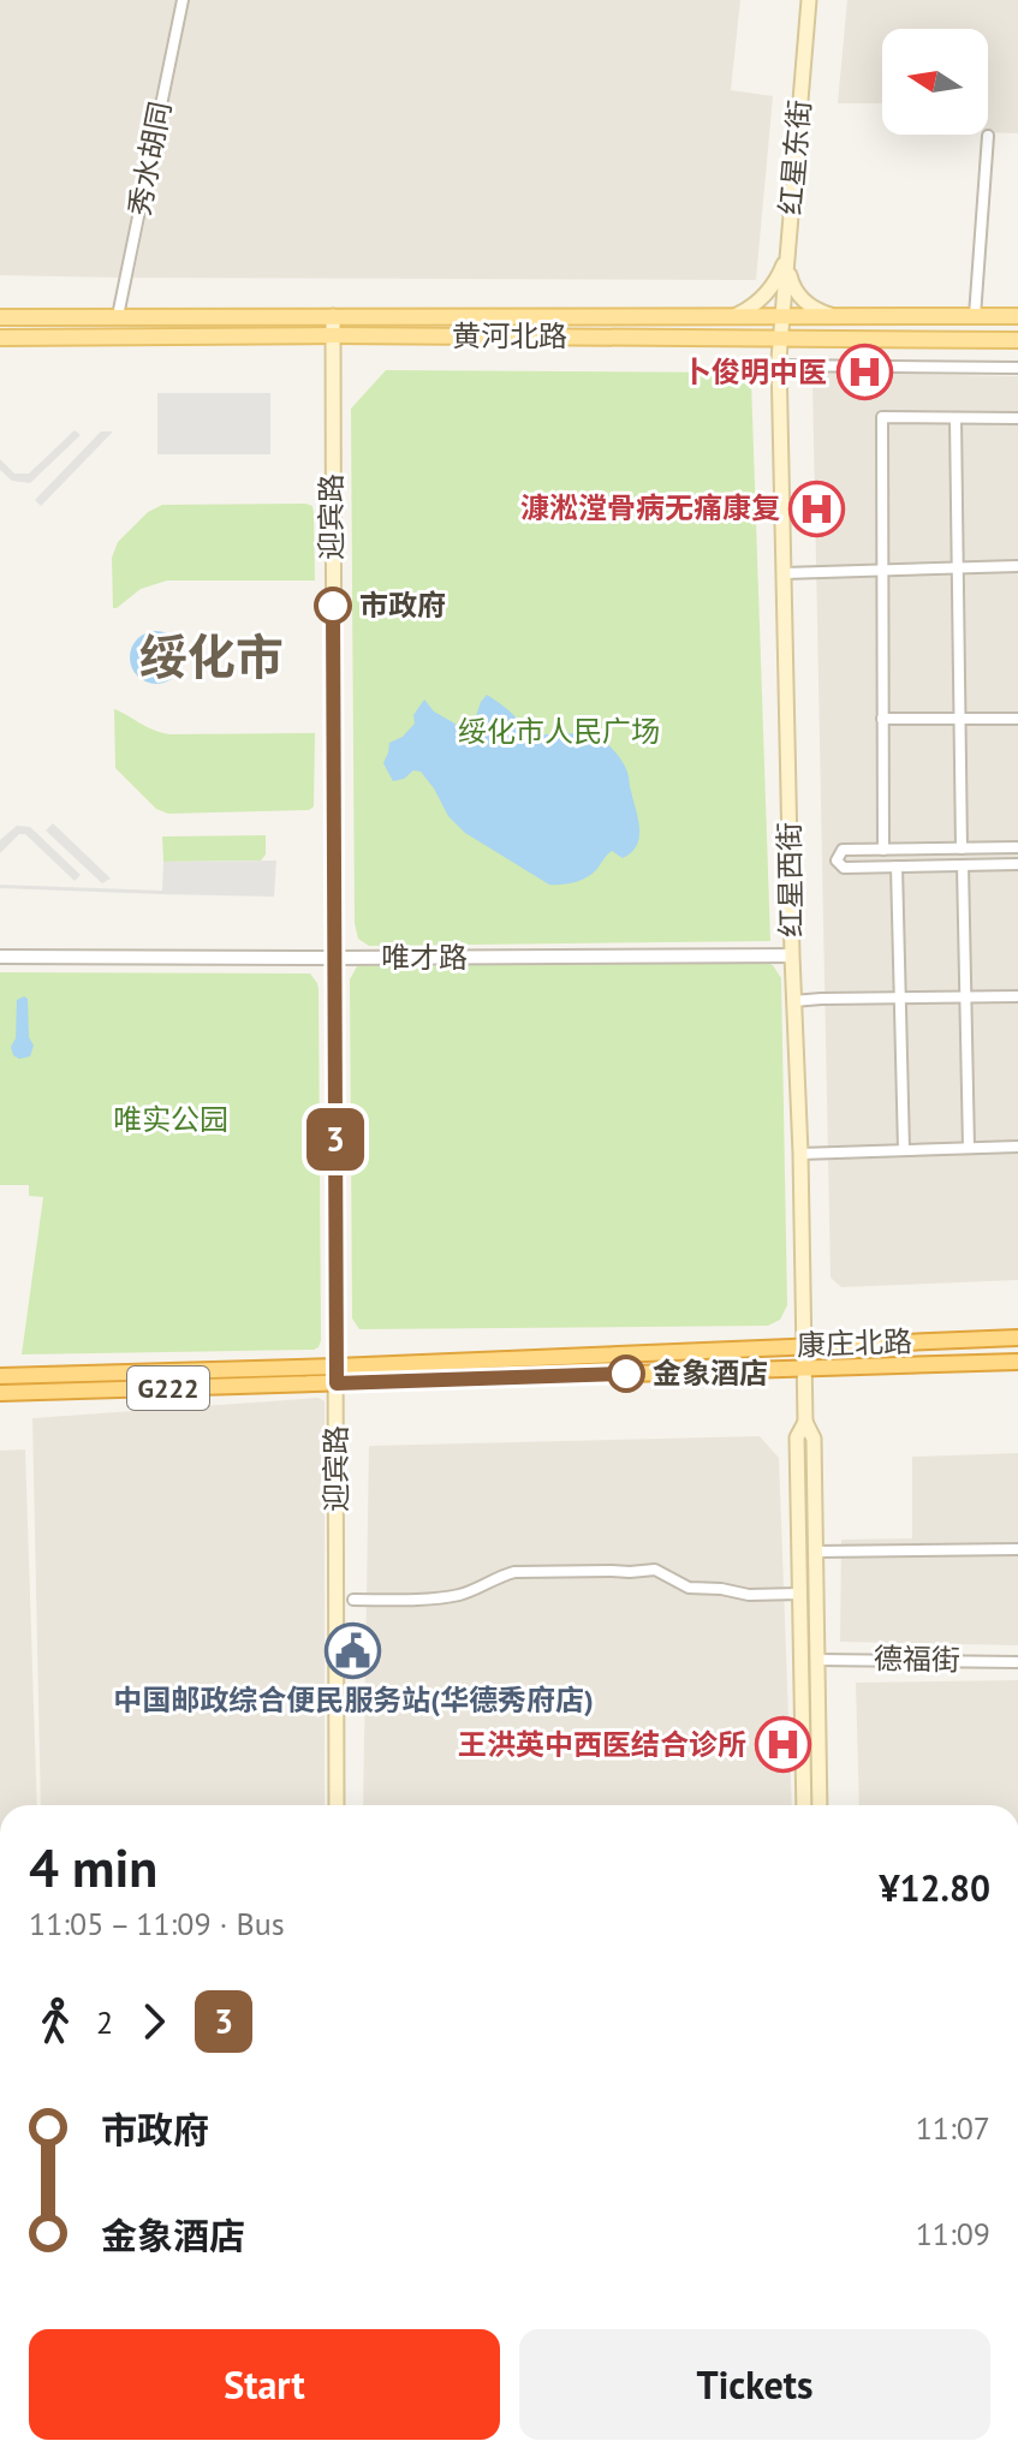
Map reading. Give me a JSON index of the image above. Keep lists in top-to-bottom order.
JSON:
{
  "streets": {
    "highway": ["康庄北路", "G222"],
    "main road": [
      "红星东街",
      "黄河北路",
      "迎宾路",
      "红星西街"
    ],
    "street": ["秀水胡同", "唯才路", "德福街"]
  },
  "crossings": [
    ["红星东街", "黄河北路"],
    ["红星东街", "红星西街"],
    ["秀水胡同", "黄河北路"],
    ["黄河北路", "迎宾路"],
    ["黄河北路", "红星西街"],
    ["迎宾路", "唯才路"],
    ["迎宾路", "康庄北路"],
    ["红星西街", "唯才路"],
    ["红星西街", "康庄北路"],
    ["红星西街", "德福街"]
  ],
  "districts": ["绥化市"],
  "parks": ["绥化市人民广场", "唯实公园"],
  "places": {
    "hospital": ["卜俊明中医", "漮淞漟骨病无痛康复", "王洪英中西医结合诊所"],
    "other": ["市政府", "金象酒店"],
    "public building": ["中国邮政综合便民服务站(华德秀府店)"]
  },
  "lines": ["bus line 3"],
  "north": "left",
  "page": {
    "on_map": "3",
    "heading": ["4 min", "11:05 – 11:09 · Bus", "¥12.80"],
    "legs": ["2", "3"],
    "list": [
      {
        "name": "市政府",
        "value": "11:07"
      },
      {
        "name": "金象酒店",
        "value": "11:09"
      }
    ],
    "buttons": ["Start", "Tickets"]
  }
}
